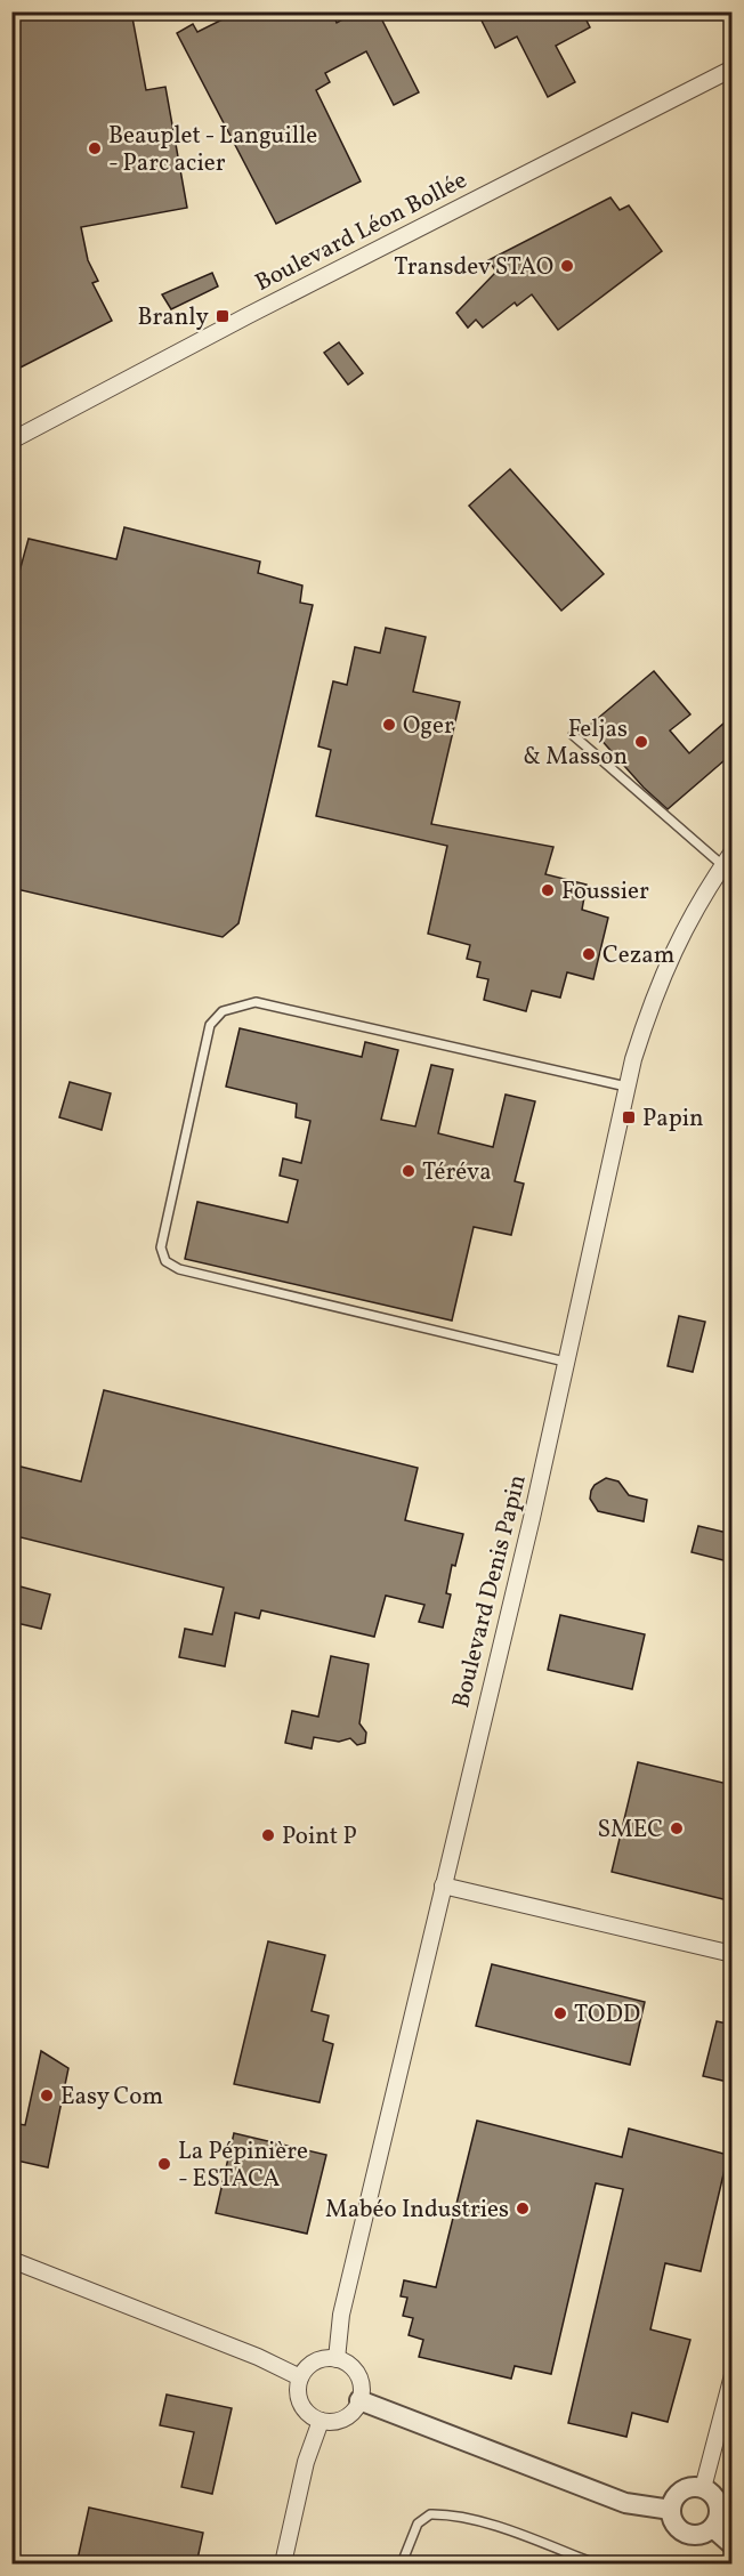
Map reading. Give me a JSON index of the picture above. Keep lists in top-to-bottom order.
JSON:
{
  "streets": {
    "street": ["Boulevard Léon Bollée", "Boulevard Denis Papin"]
  },
  "places": {
    "other": [
      "Beauplet - Languille - Parc acier",
      "Transdev STAO",
      "Oger",
      "Feljas & Masson",
      "Foussier",
      "Cezam",
      "Téréva",
      "SMEC",
      "Point P",
      "TODD",
      "Easy Com",
      "La Pépinière - ESTACA",
      "Mabéo Industries"
    ],
    "transit": ["Branly", "Papin"]
  }
}
